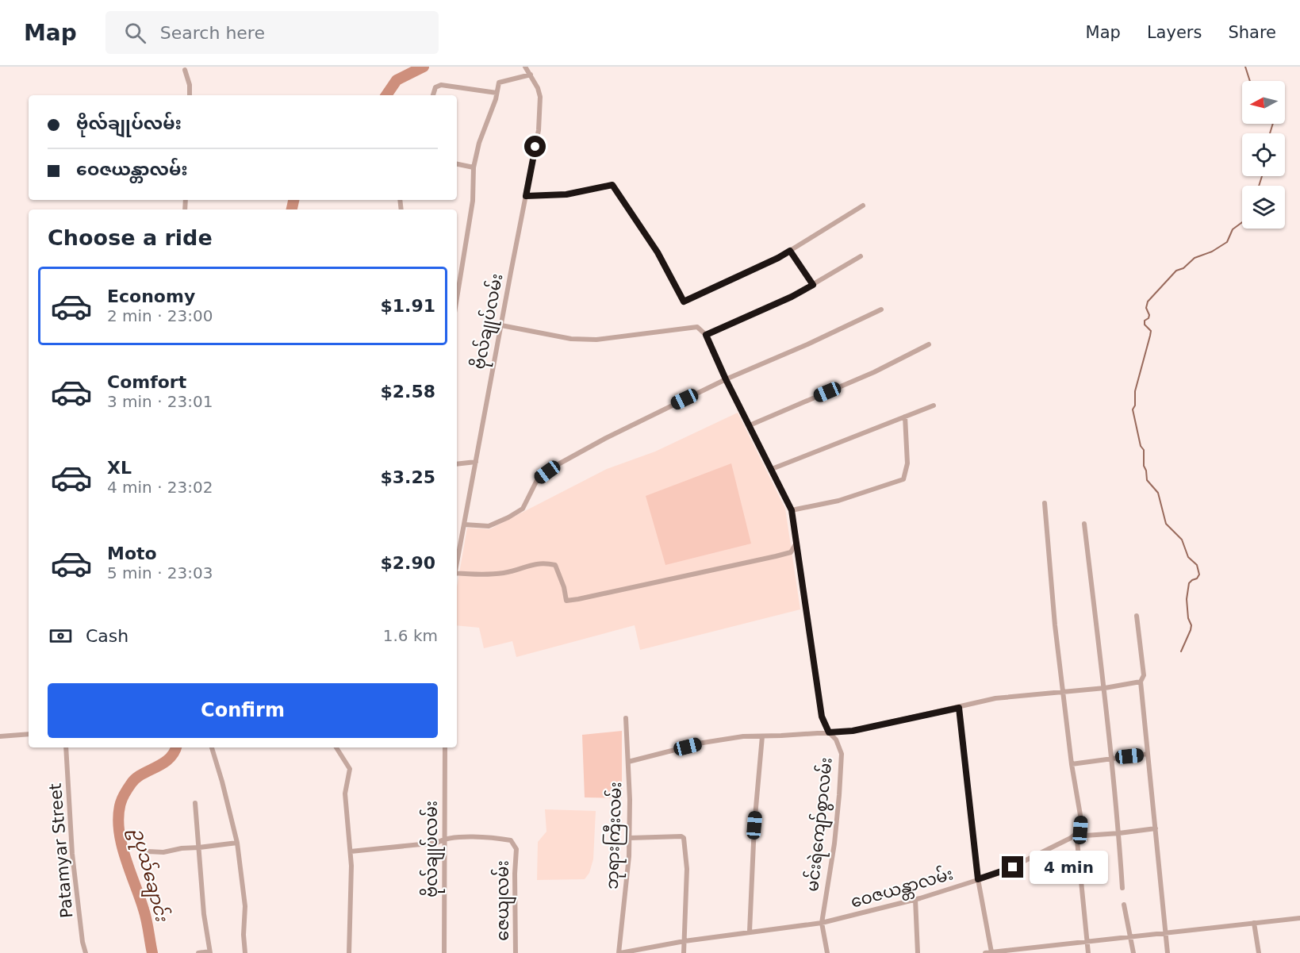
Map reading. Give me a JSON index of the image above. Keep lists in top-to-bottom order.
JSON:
{
  "streets": {
    "street": [
      "ဗိုလ်ချုပ်လမ်း",
      "မင်းရဲကျော်စွာလမ်း",
      "ဘုရားကြီးလမ်း",
      "Patamyar Street",
      "ဝေဇယန္တာလမ်း",
      "ဇေယျလမ်း"
    ]
  },
  "crossings": [
    ["ဗိုလ်ချုပ်လမ်း", "ဇေယျလမ်း"],
    ["မင်းရဲကျော်စွာလမ်း", "ဝေဇယန္တာလမ်း"],
    ["ဘုရားကြီးလမ်း", "ဝေဇယန္တာလမ်း"]
  ],
  "water": ["ဥပုသ်ချောင်း"],
  "north": "left",
  "page": {
    "header": "Map",
    "search": "Search here",
    "nav": ["Map", "Layers", "Share"],
    "banner": ["ဗိုလ်ချုပ်လမ်း", "ဝေဇယန္တာလမ်း"],
    "heading": "Choose a ride",
    "list": [
      {
        "name": "Economy",
        "note": "2 min · 23:00",
        "value": "$1.91"
      },
      {
        "name": "Comfort",
        "note": "3 min · 23:01",
        "value": "$2.58"
      },
      {
        "name": "XL",
        "note": "4 min · 23:02",
        "value": "$3.25"
      },
      {
        "name": "Moto",
        "note": "5 min · 23:03",
        "value": "$2.90"
      }
    ],
    "pay": ["Cash", "1.6 km"],
    "buttons": "Confirm",
    "bubble": "4 min"
  }
}
